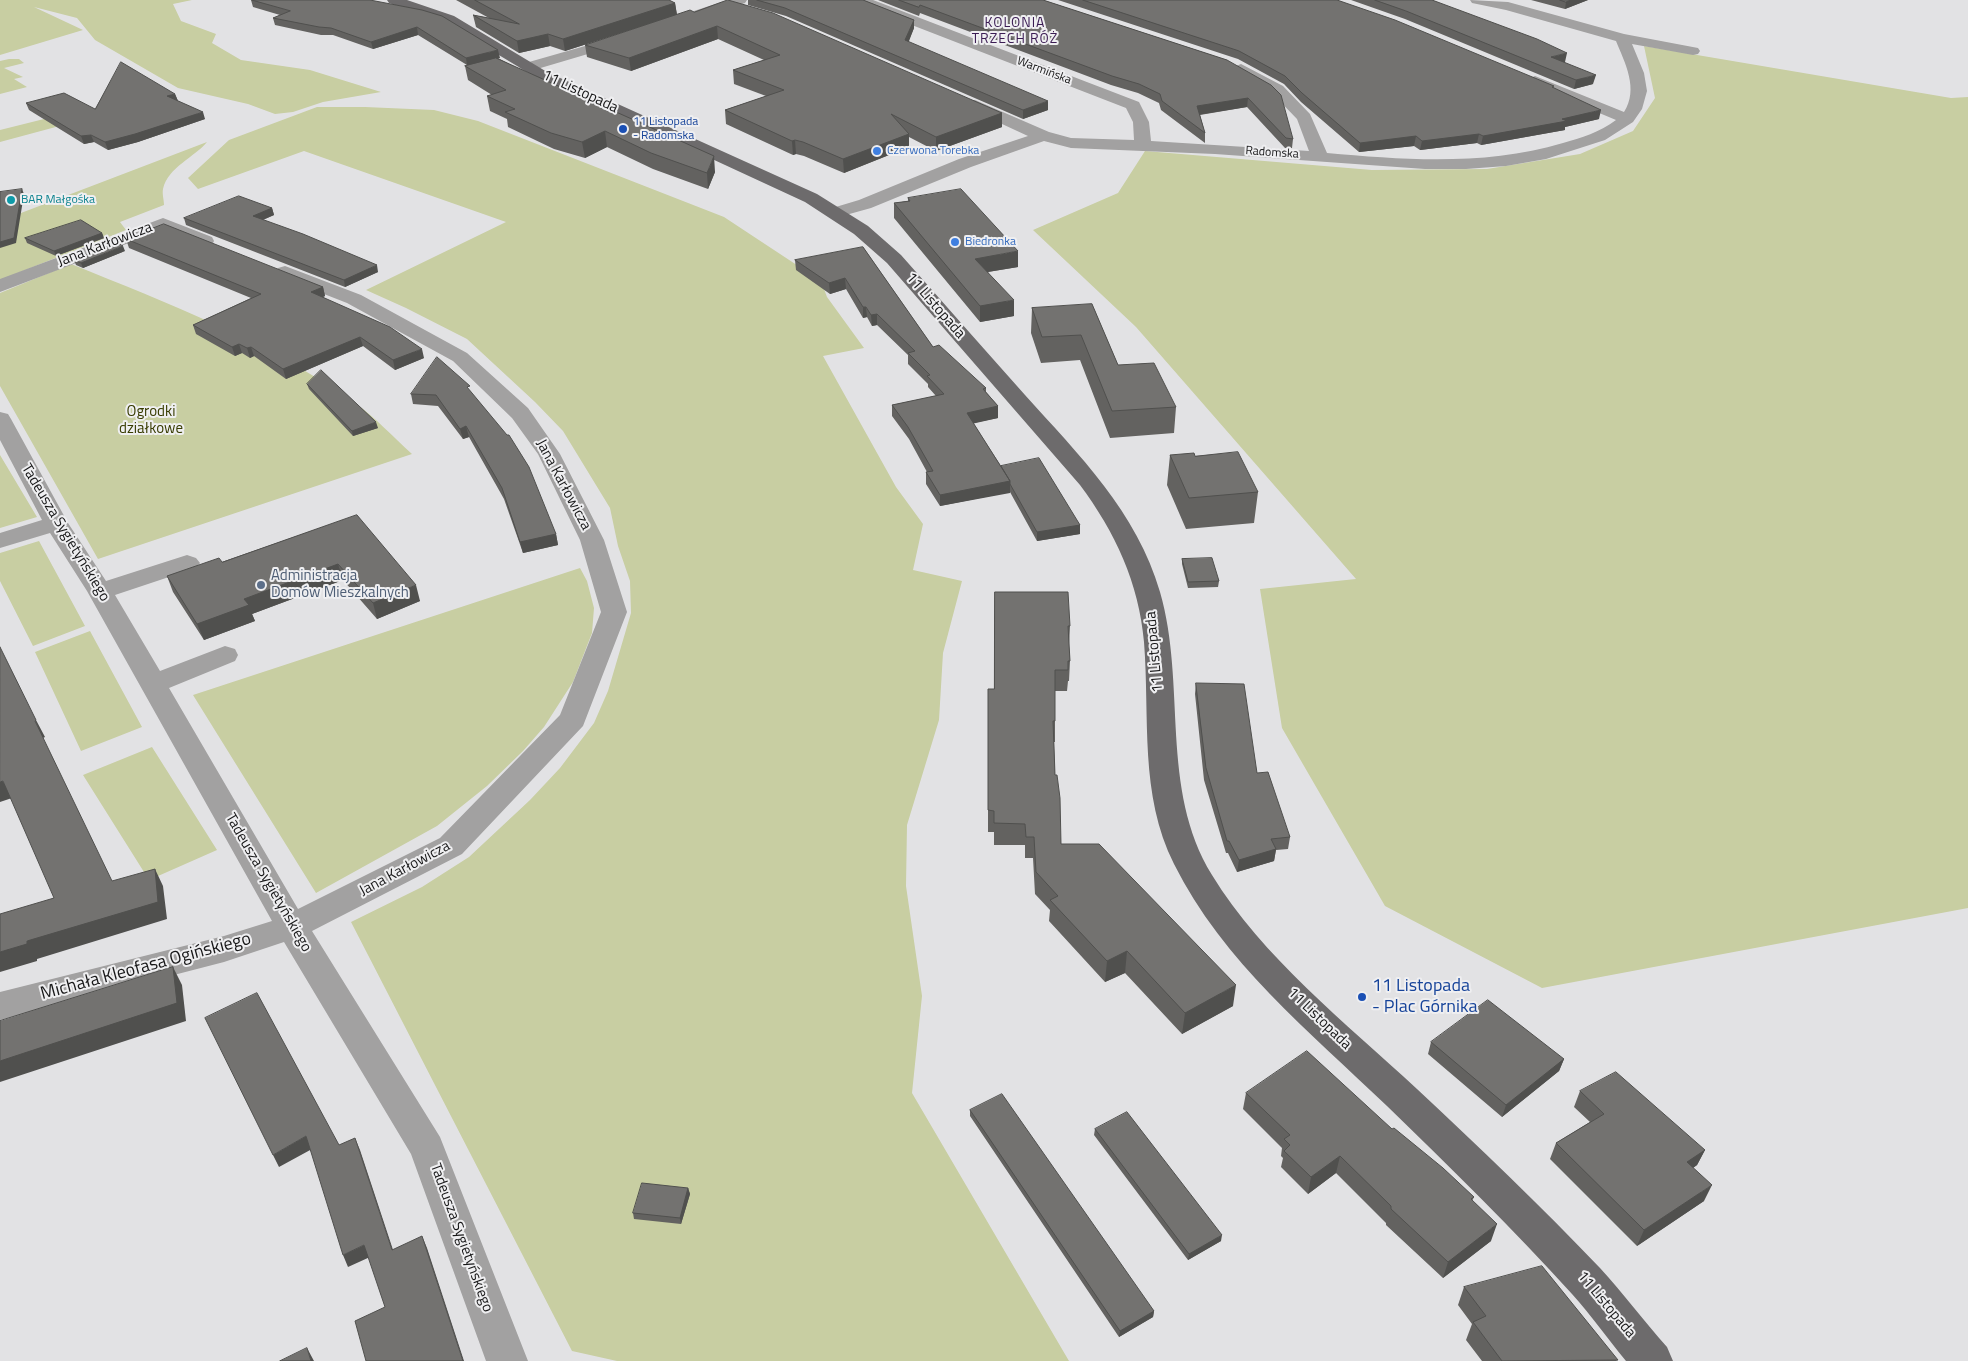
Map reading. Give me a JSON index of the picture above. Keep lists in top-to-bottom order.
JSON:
{
  "streets": {
    "main road": ["11 Listopada"],
    "street": [
      "Warmińska",
      "Radomska",
      "Jana Karłowicza",
      "Tadeusza Sygietyńskiego",
      "Michała Kleofasa Ogińskiego"
    ]
  },
  "crossings": [
    ["Warmińska", "Radomska"],
    ["Jana Karłowicza", "Tadeusza Sygietyńskiego"],
    ["Jana Karłowicza", "Michała Kleofasa Ogińskiego"],
    ["Tadeusza Sygietyńskiego", "Michała Kleofasa Ogińskiego"]
  ],
  "districts": ["KOLONIA TRZECH RÓŻ"],
  "parks": ["Ogrodki działkowe"],
  "places": [
    "11 Listopada - Radomska",
    "Czerwona Torebka",
    "BAR Małgośka",
    "Biedronka",
    "Administracja Domów Mieszkalnych",
    "11 Listopada - Plac Górnika"
  ]
}
